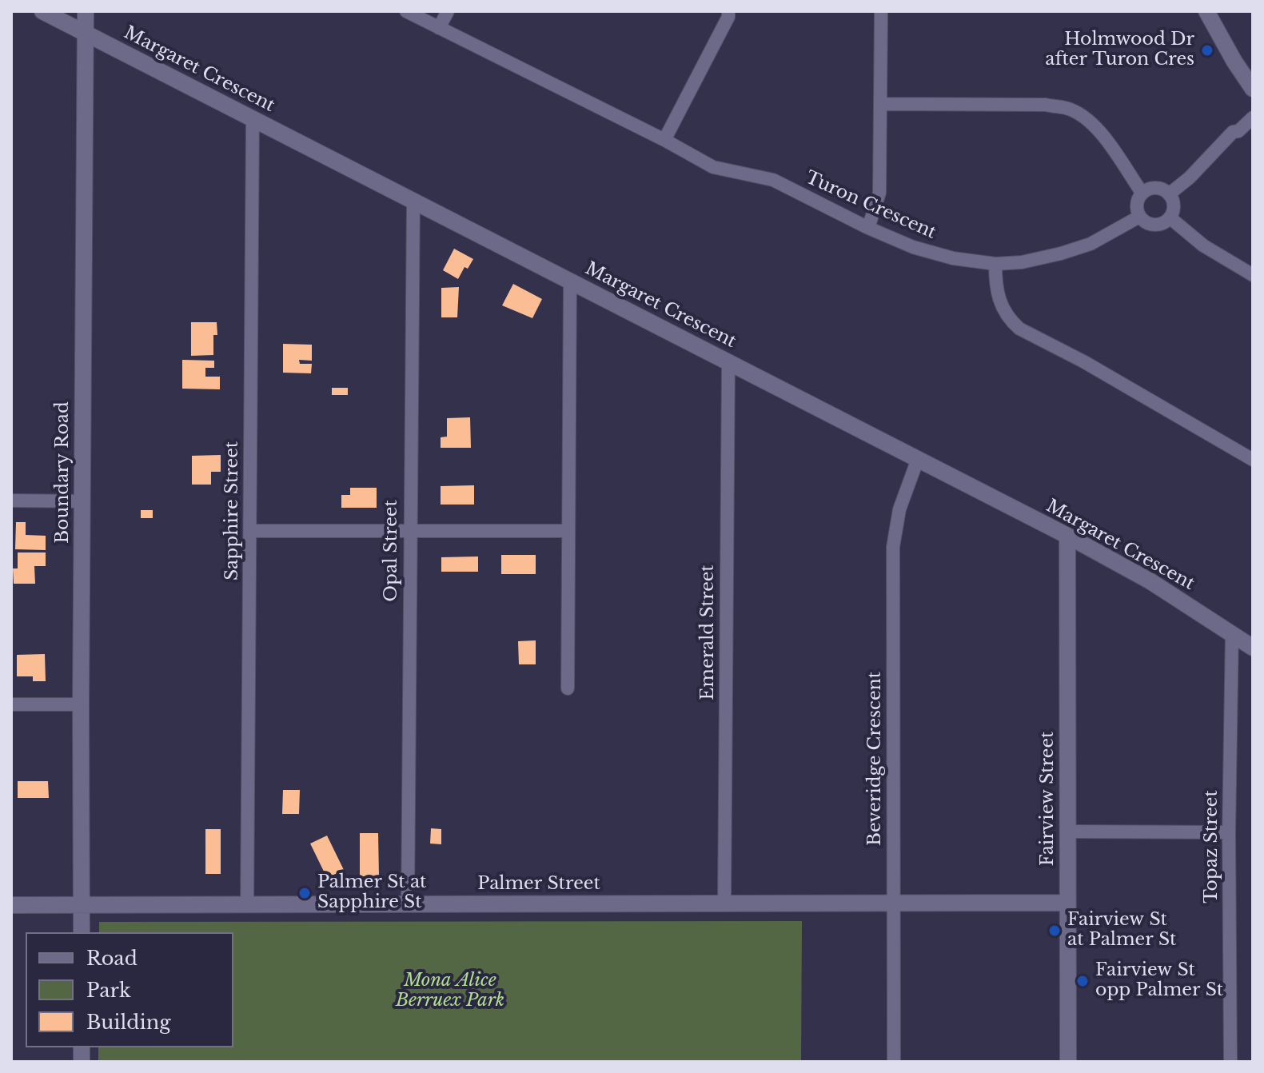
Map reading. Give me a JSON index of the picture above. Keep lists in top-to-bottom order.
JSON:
{
  "streets": {
    "street": [
      "Margaret Crescent",
      "Turon Crescent",
      "Boundary Road",
      "Sapphire Street",
      "Opal Street",
      "Emerald Street",
      "Beveridge Crescent",
      "Fairview Street",
      "Topaz Street",
      "Palmer Street"
    ]
  },
  "crossings": [
    ["Margaret Crescent", "Boundary Road"],
    ["Margaret Crescent", "Sapphire Street"],
    ["Margaret Crescent", "Opal Street"],
    ["Margaret Crescent", "Emerald Street"],
    ["Margaret Crescent", "Beveridge Crescent"],
    ["Margaret Crescent", "Fairview Street"],
    ["Margaret Crescent", "Topaz Street"],
    ["Boundary Road", "Palmer Street"],
    ["Sapphire Street", "Palmer Street"],
    ["Opal Street", "Palmer Street"],
    ["Emerald Street", "Palmer Street"],
    ["Beveridge Crescent", "Palmer Street"],
    ["Fairview Street", "Palmer Street"]
  ],
  "parks": ["Mona Alice Berruex Park"],
  "places": [
    "Holmwood Dr after Turon Cres",
    "Palmer St at Sapphire St",
    "Fairview St at Palmer St",
    "Fairview St opp Palmer St"
  ],
  "legend": ["Road", "Park", "Building"]
}
